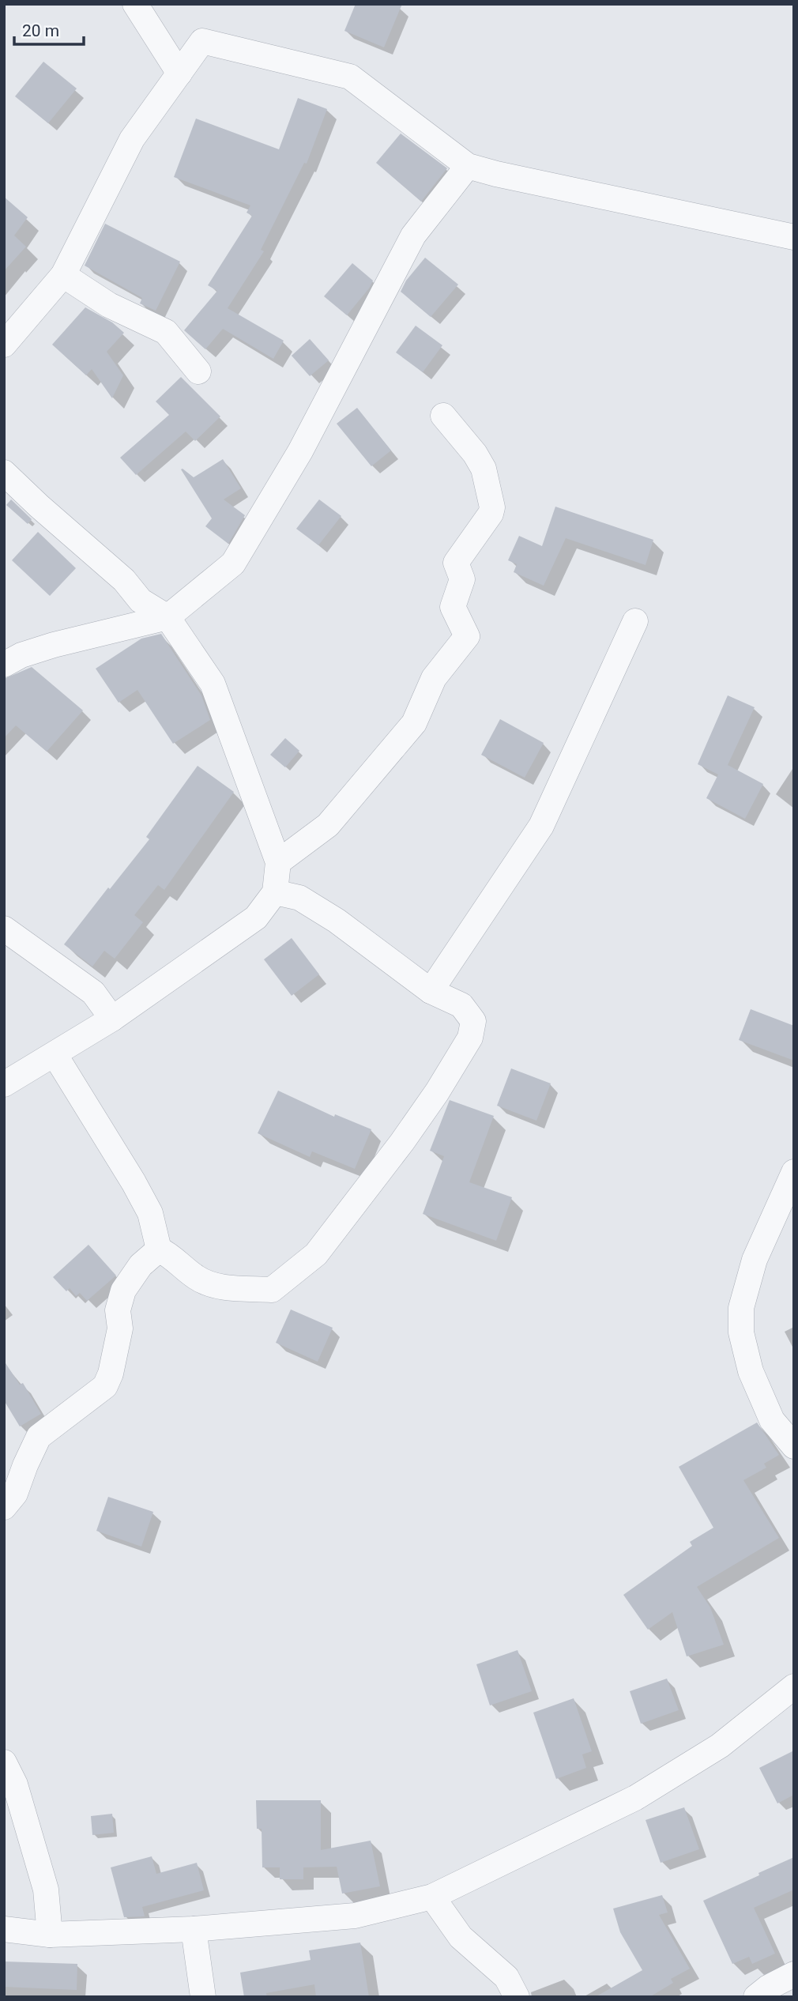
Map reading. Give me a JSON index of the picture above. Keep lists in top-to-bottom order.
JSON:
{
  "scale_bar": "20 m"
}
